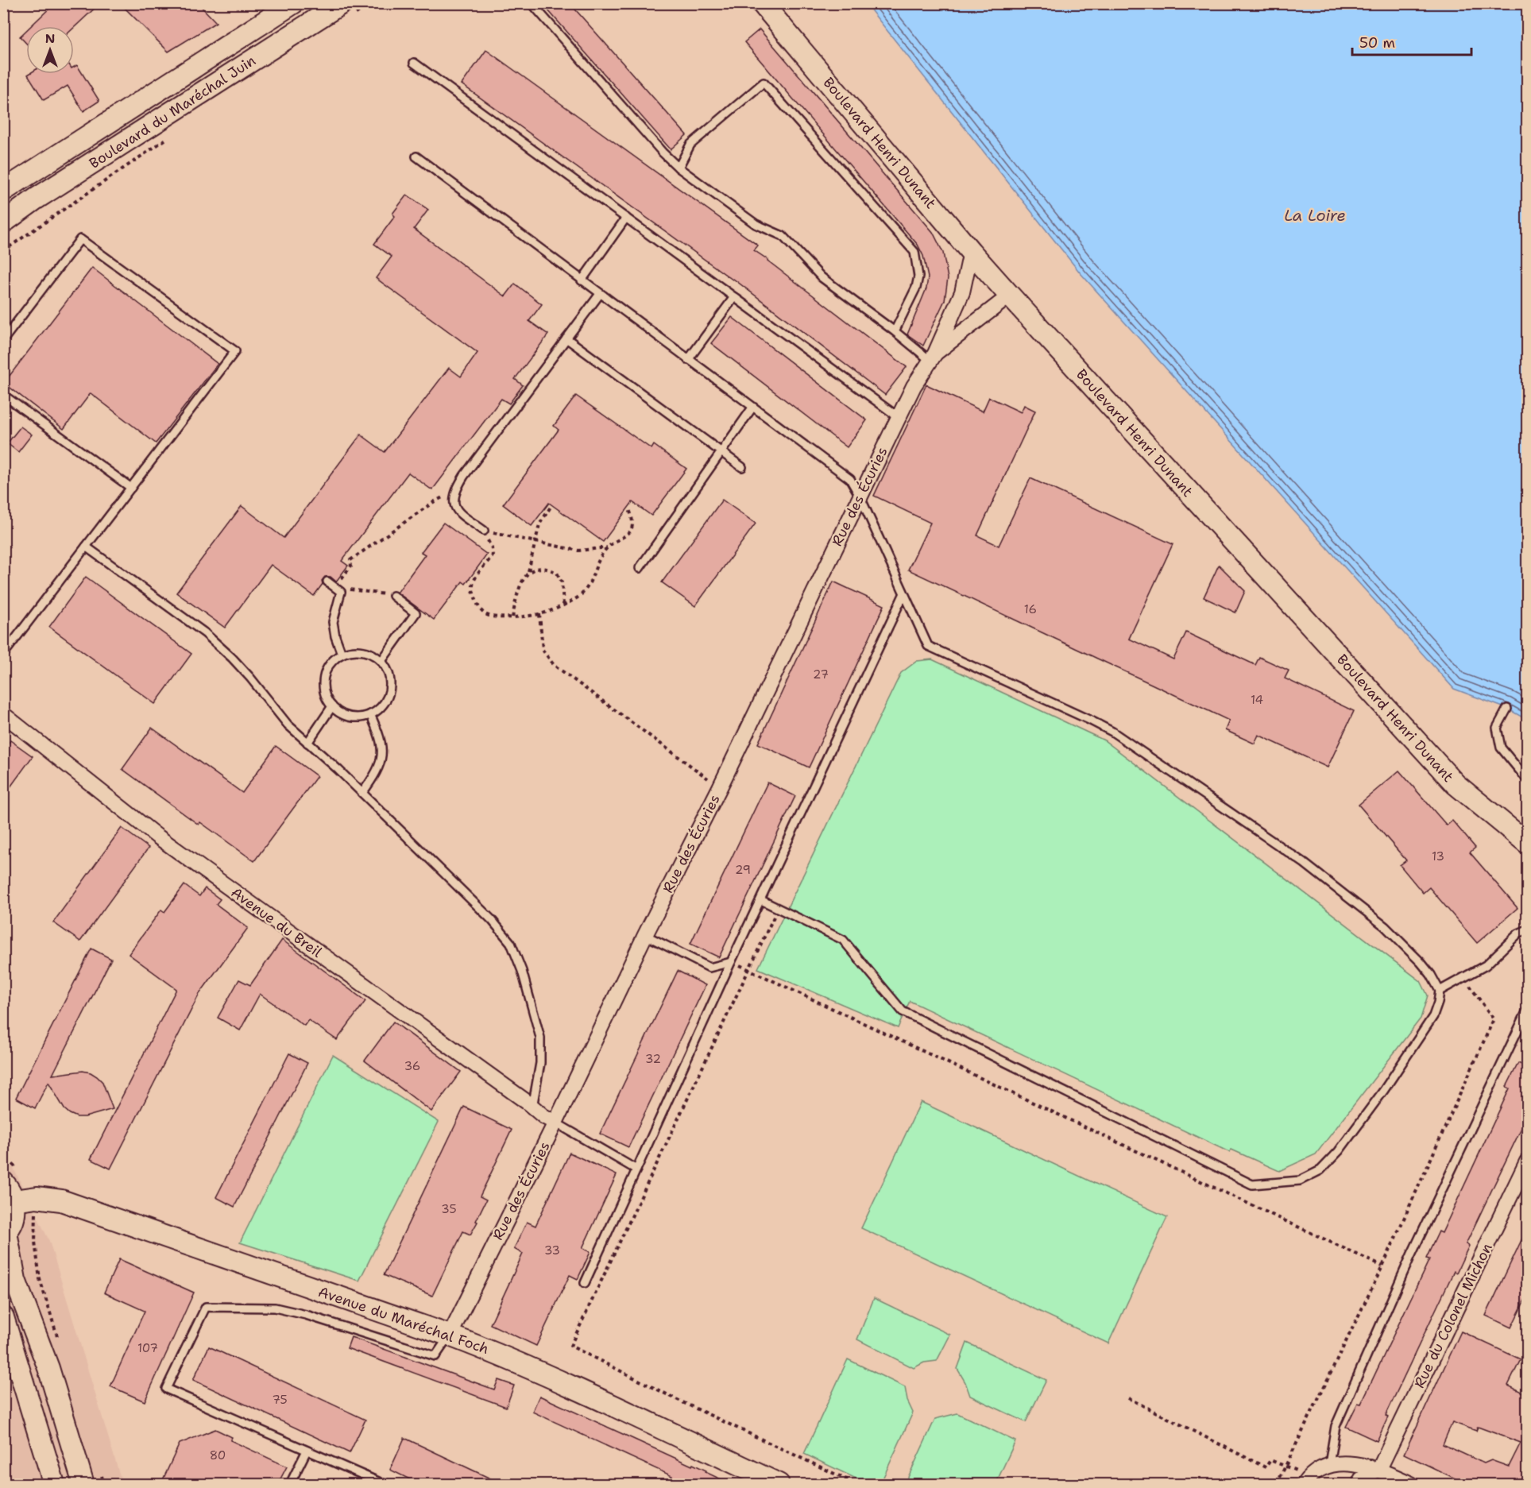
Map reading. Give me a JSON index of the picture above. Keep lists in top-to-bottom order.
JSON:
{
  "streets": {
    "main road": ["Boulevard du Maréchal Juin", "Boulevard Henri Dunant", "Avenue du Maréchal Foch"],
    "street": ["Rue des Écuries", "Avenue du Breil", "Rue du Colonel Michon"]
  },
  "crossings": [
    ["Boulevard Henri Dunant", "Rue des Écuries"],
    ["Rue des Écuries", "Avenue du Breil"],
    ["Rue des Écuries", "Avenue du Maréchal Foch"]
  ],
  "water": ["La Loire"],
  "house_numbers": [
    "16",
    "27",
    "14",
    "13",
    "29",
    "32",
    "36",
    "35",
    "33",
    "107",
    "75",
    "80"
  ],
  "scale_bar": "50 m",
  "north": "top"
}
